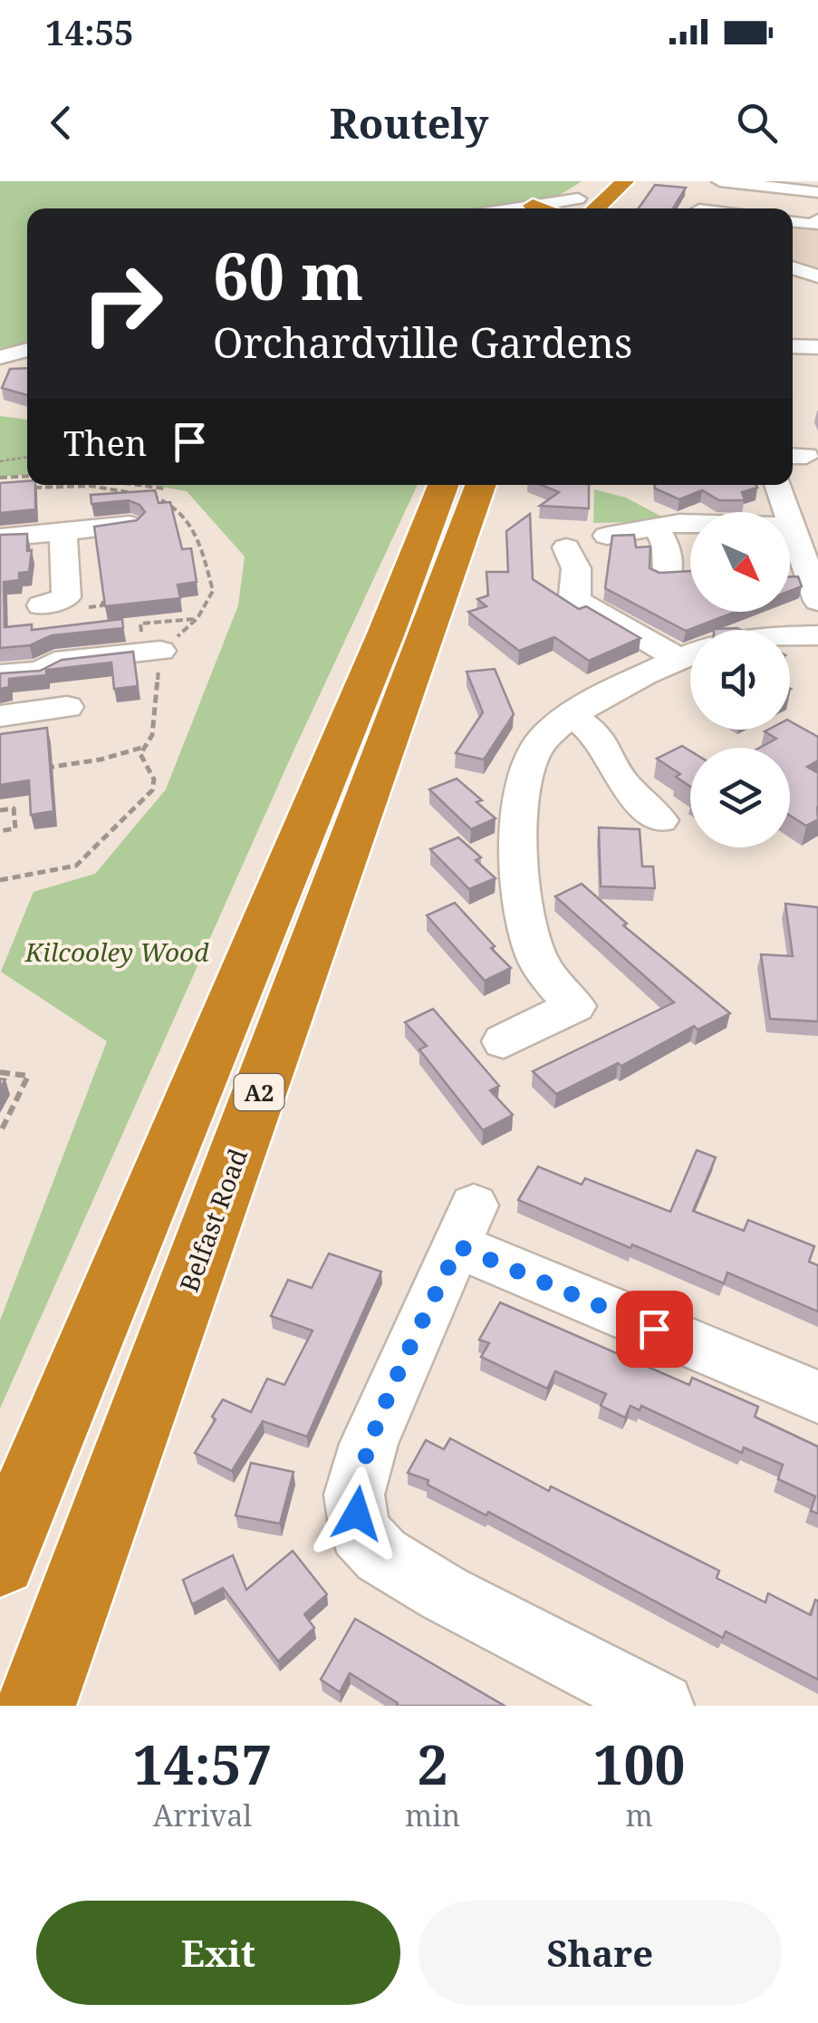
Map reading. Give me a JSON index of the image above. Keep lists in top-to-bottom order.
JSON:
{
  "streets": {
    "highway": ["A2", "Belfast Road"]
  },
  "parks": ["Kilcooley Wood"],
  "north": "bottom right",
  "page": {
    "status": "14:55",
    "header": "Routely",
    "turn": ["60 m", "Orchardville Gardens"],
    "then": "Then",
    "eta": [
      "14:57",
      "Arrival",
      "2",
      "min",
      "100",
      "m"
    ],
    "buttons": ["Exit", "Share"]
  }
}
